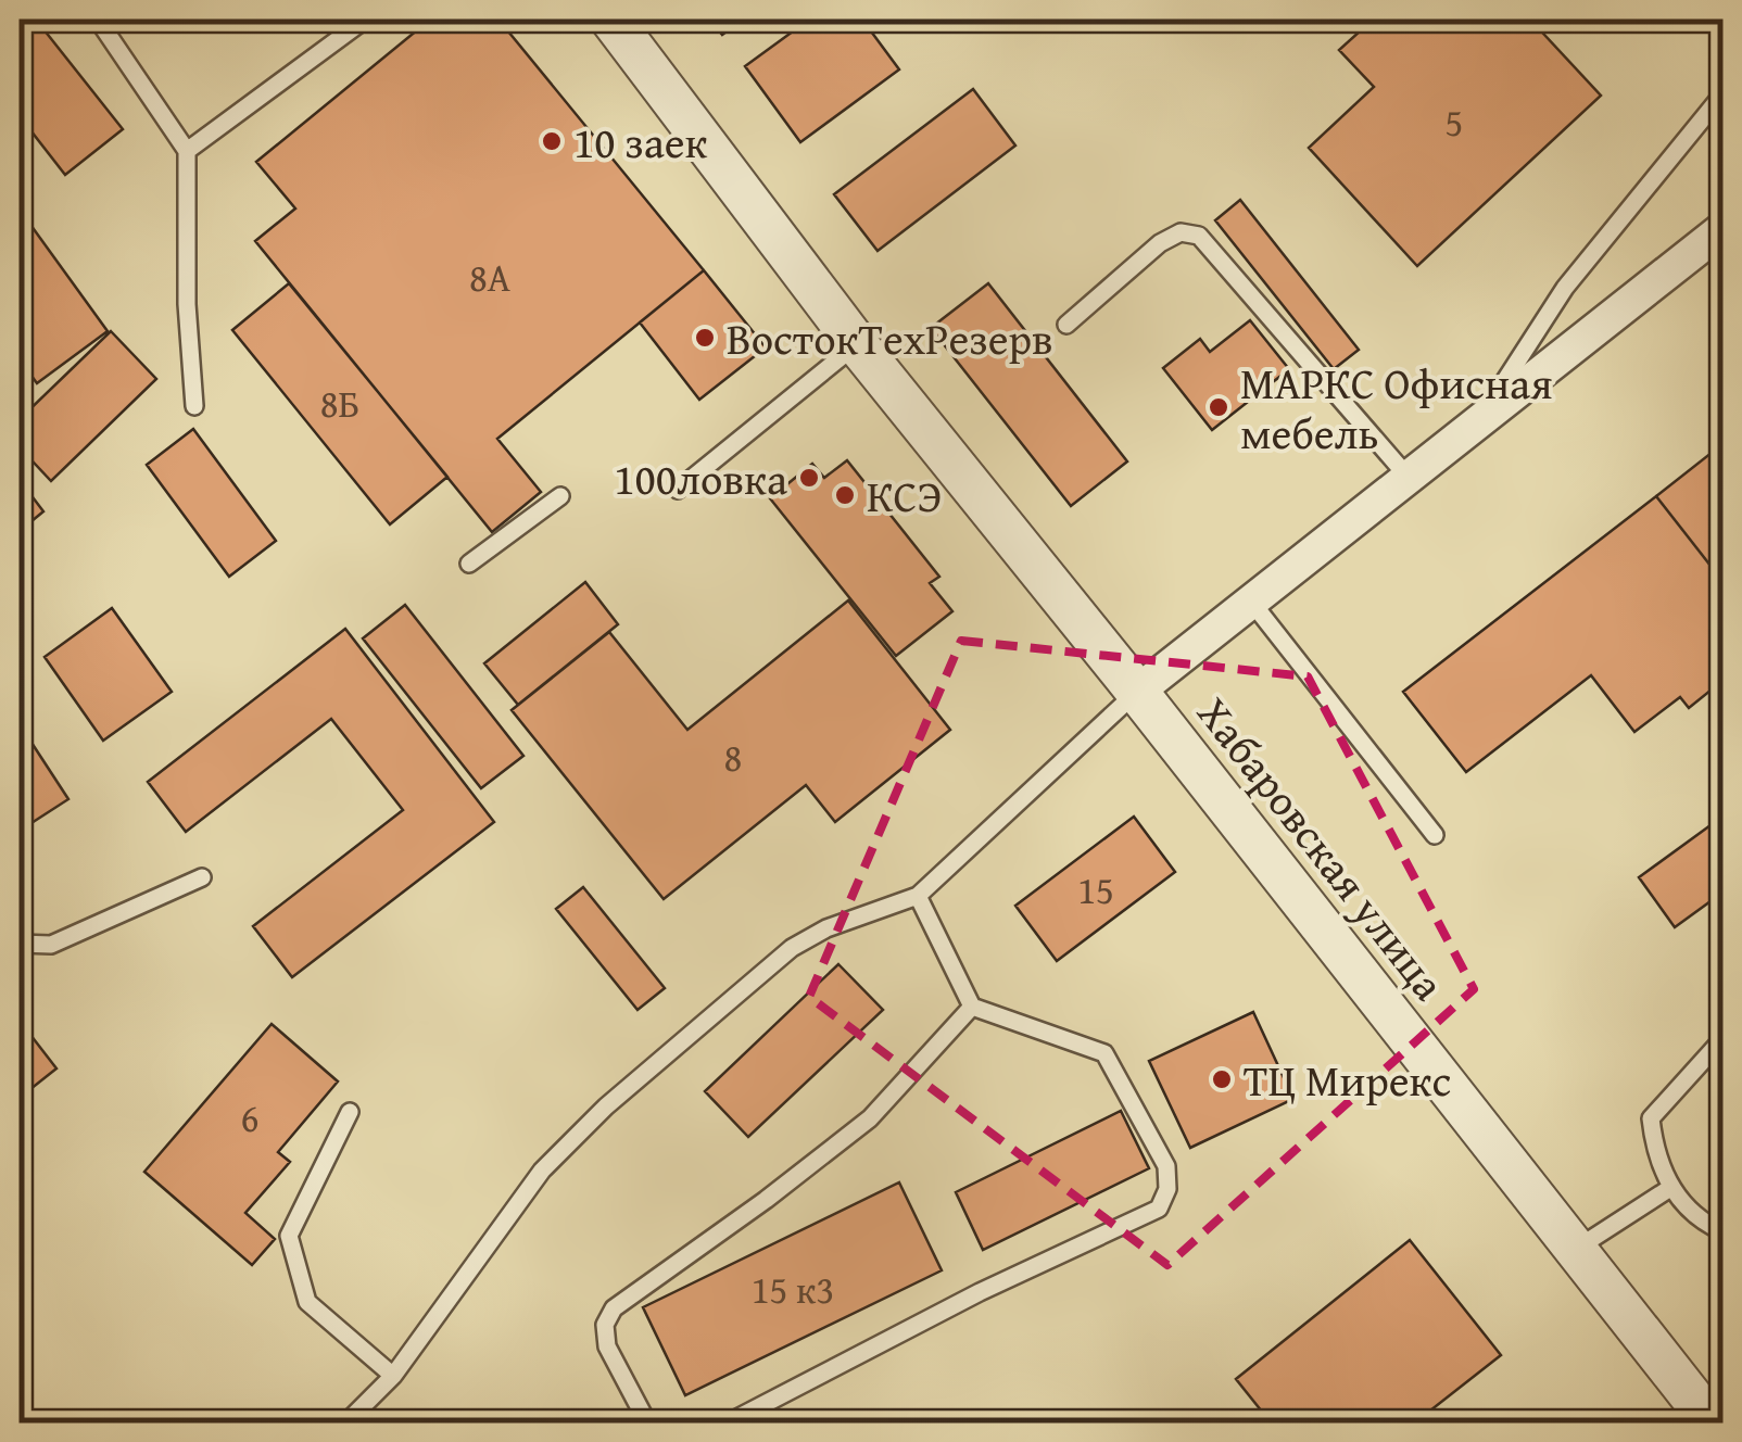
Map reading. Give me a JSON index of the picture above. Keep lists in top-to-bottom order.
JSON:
{
  "streets": {
    "street": ["Хабаровская улица"]
  },
  "places": [
    "10 заек",
    "ВостокТехРезерв",
    "МАРКС Офисная мебель",
    "100ловка",
    "КСЭ",
    "ТЦ Мирекс"
  ],
  "house_numbers": [
    "5",
    "8А",
    "8Б",
    "8",
    "15",
    "6",
    "15 к3"
  ]
}
